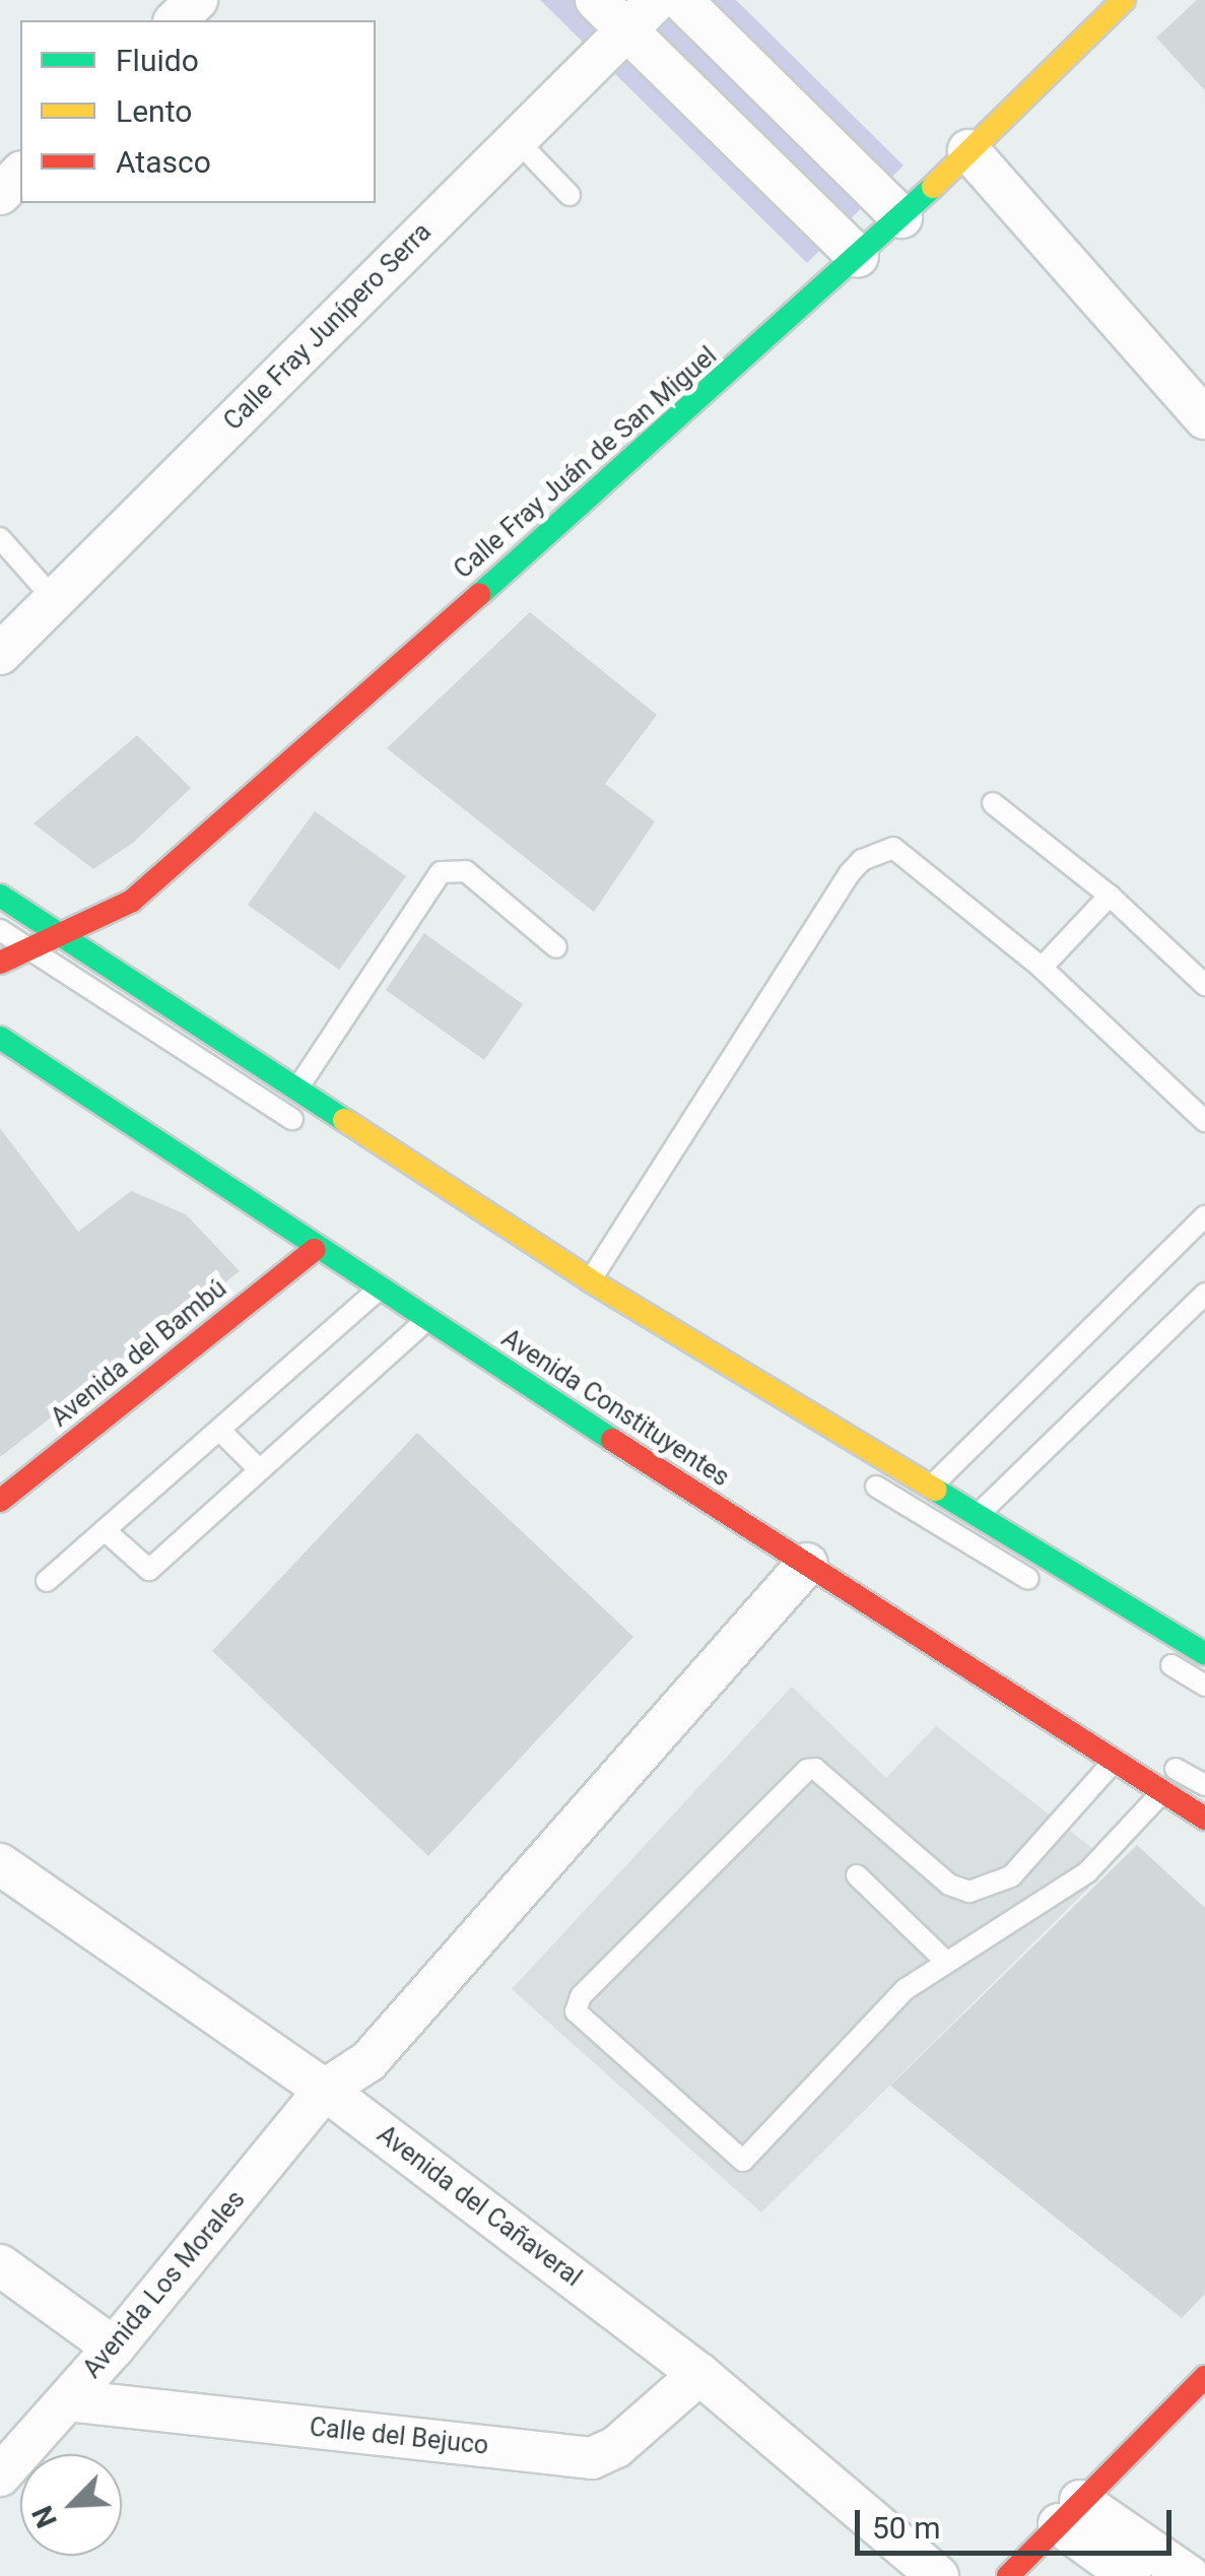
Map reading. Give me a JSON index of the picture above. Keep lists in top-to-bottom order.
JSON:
{
  "streets": {
    "main road": ["Calle Fray Juán de San Miguel", "Avenida del Bambú", "Avenida Constituyentes"],
    "street": [
      "Calle Fray Junípero Serra",
      "Avenida del Cañaveral",
      "Avenida Los Morales",
      "Calle del Bejuco"
    ]
  },
  "crossings": [
    ["Avenida del Bambú", "Avenida Constituyentes"],
    ["Avenida Constituyentes", "Avenida Los Morales"],
    ["Avenida del Cañaveral", "Avenida Los Morales"],
    ["Avenida del Cañaveral", "Calle del Bejuco"],
    ["Avenida Los Morales", "Calle del Bejuco"]
  ],
  "legend": ["Fluido", "Lento", "Atasco"],
  "scale_bar": "50 m",
  "north": "bottom left"
}
